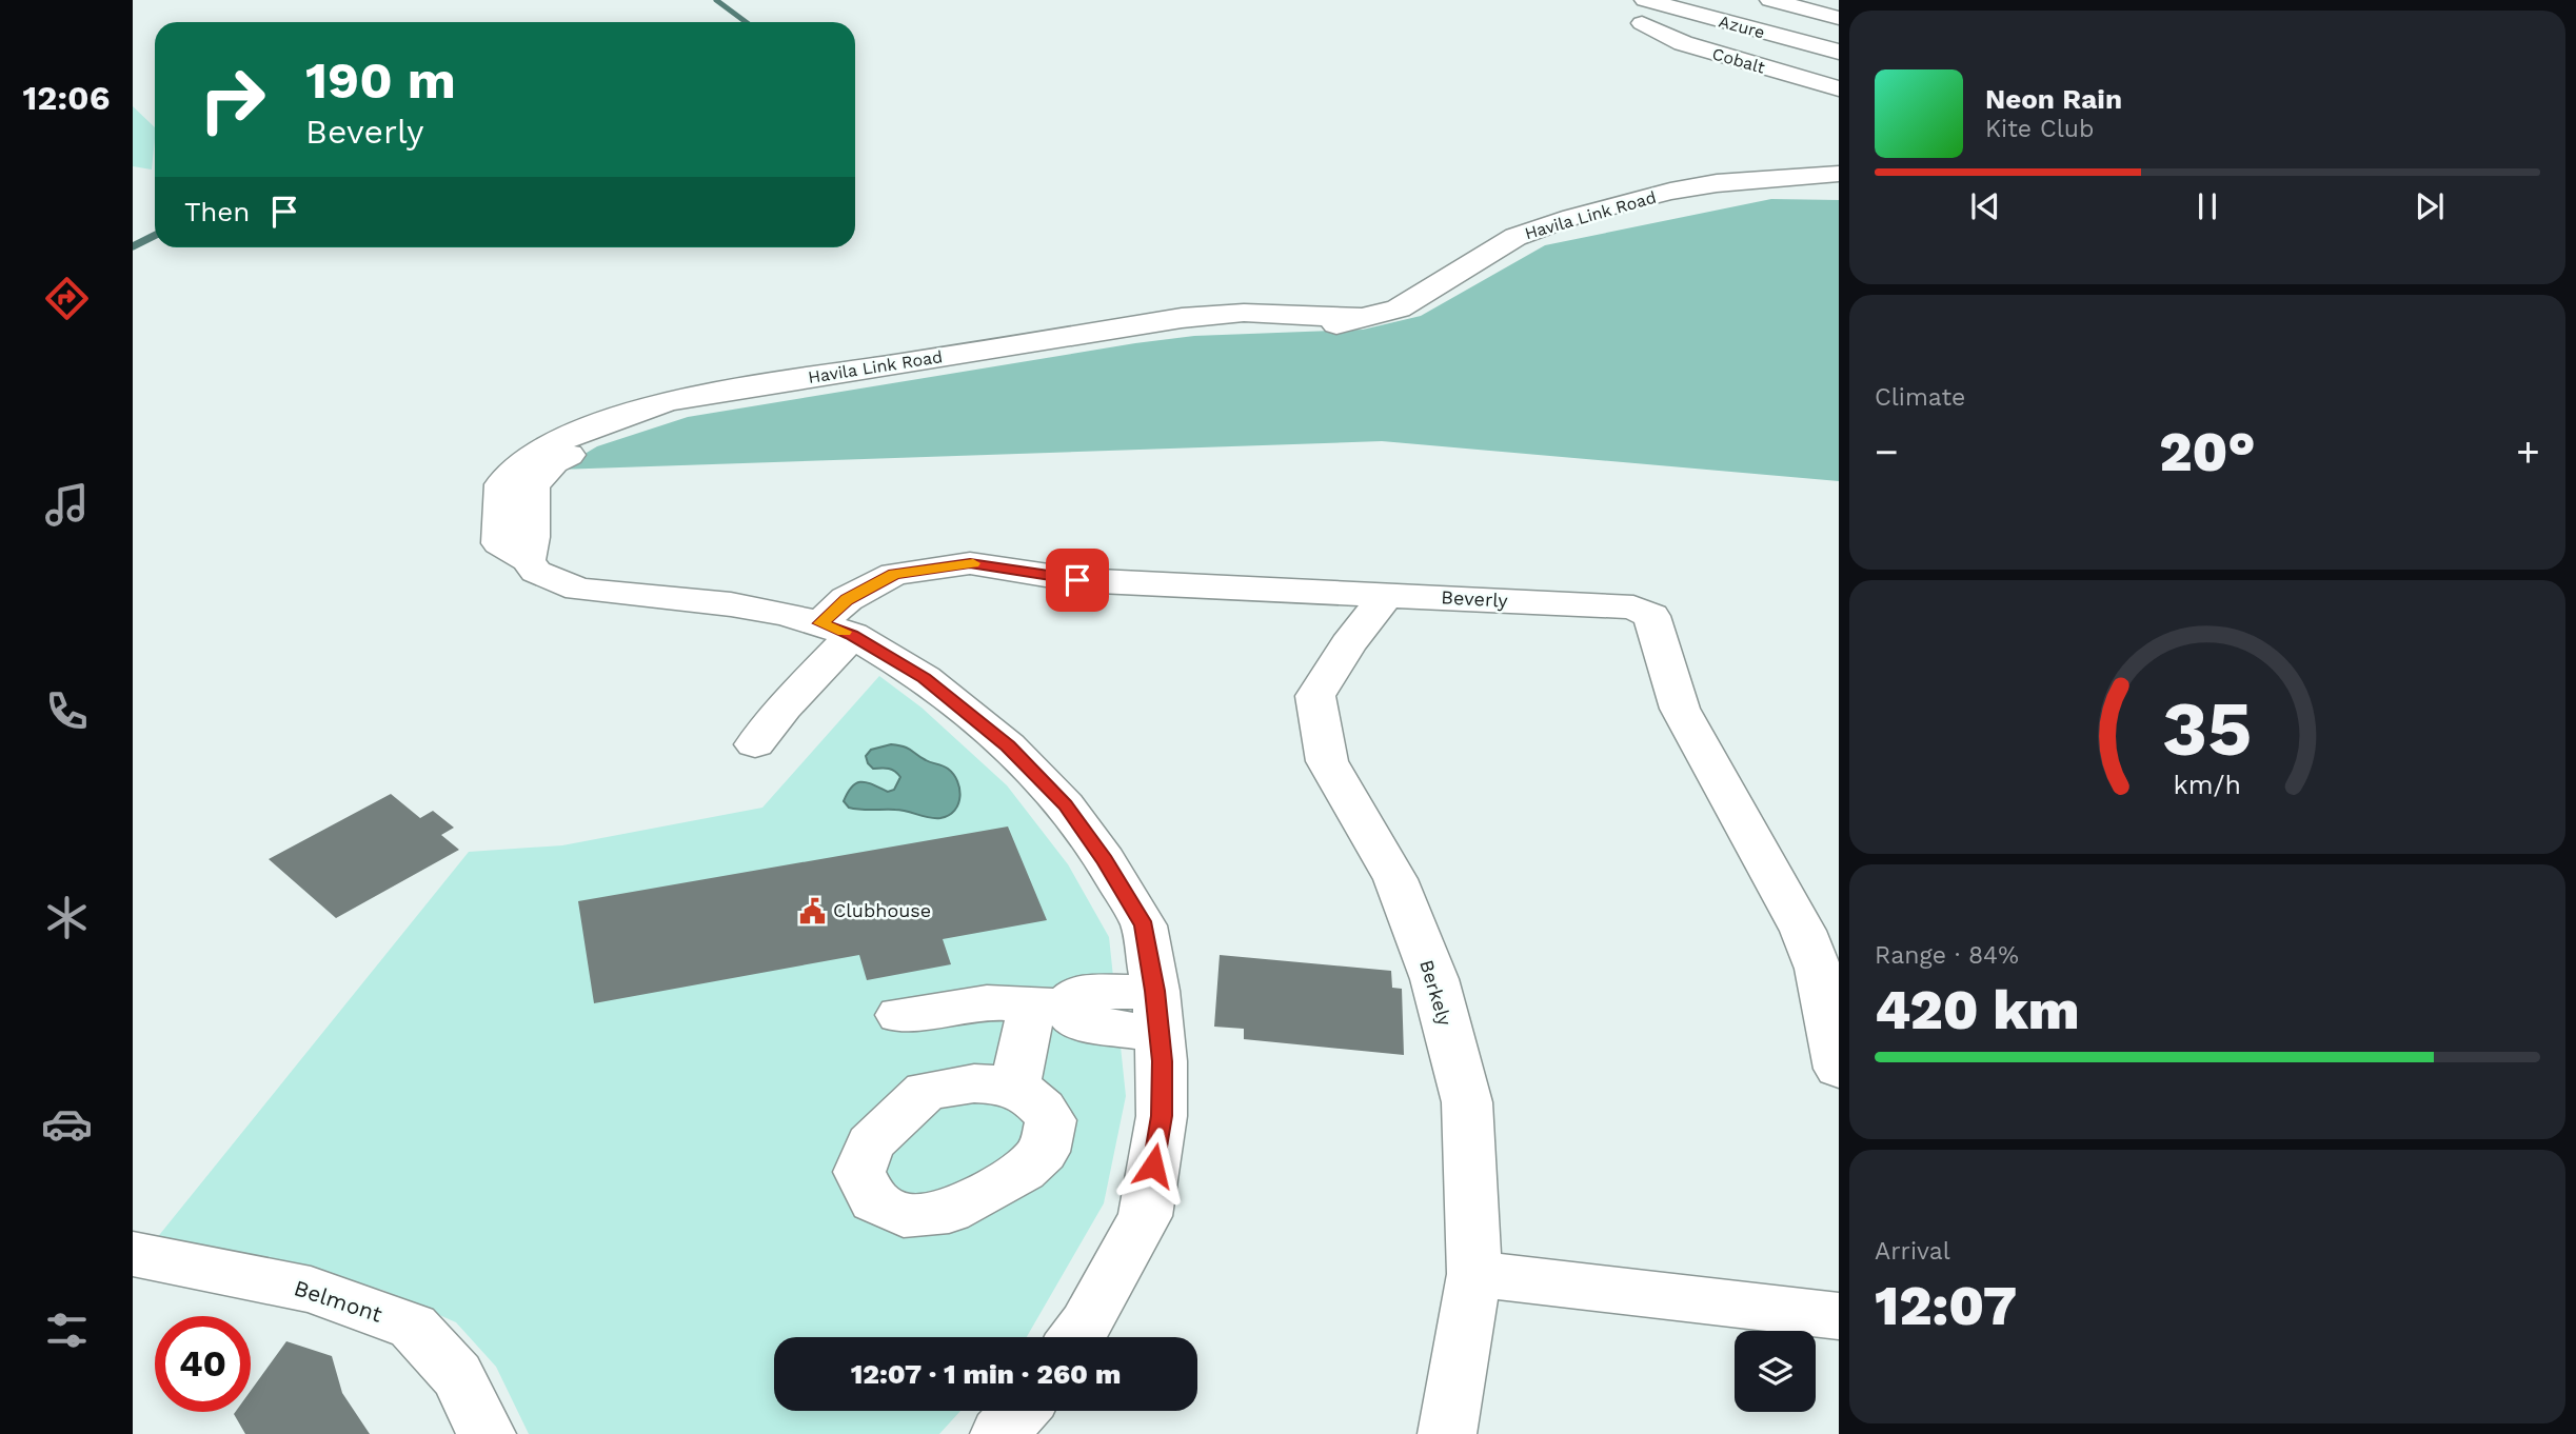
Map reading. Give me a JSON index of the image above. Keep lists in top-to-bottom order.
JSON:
{
  "streets": {
    "street": [
      "Azure",
      "Cobalt",
      "Havila Link Road",
      "Beverly",
      "Berkely",
      "Belmont"
    ]
  },
  "crossings": [
    ["Azure", "Cobalt"],
    ["Havila Link Road", "Beverly"],
    ["Beverly", "Berkely"]
  ],
  "places": {
    "public building": ["Clubhouse"]
  },
  "page": {
    "tabs": "12:06",
    "turn": ["190 m", "Beverly"],
    "song": ["Neon Rain", "Kite Club"],
    "then": "Then",
    "tile": [
      "Climate",
      ["Range · 84%", "420 km"],
      ["Arrival", "12:07"]
    ],
    "heat": ["−", "20°", "+"],
    "limit": "40",
    "trip": "12:07 · 1 min · 260 m",
    "gauge": ["35", "km/h"]
  }
}
